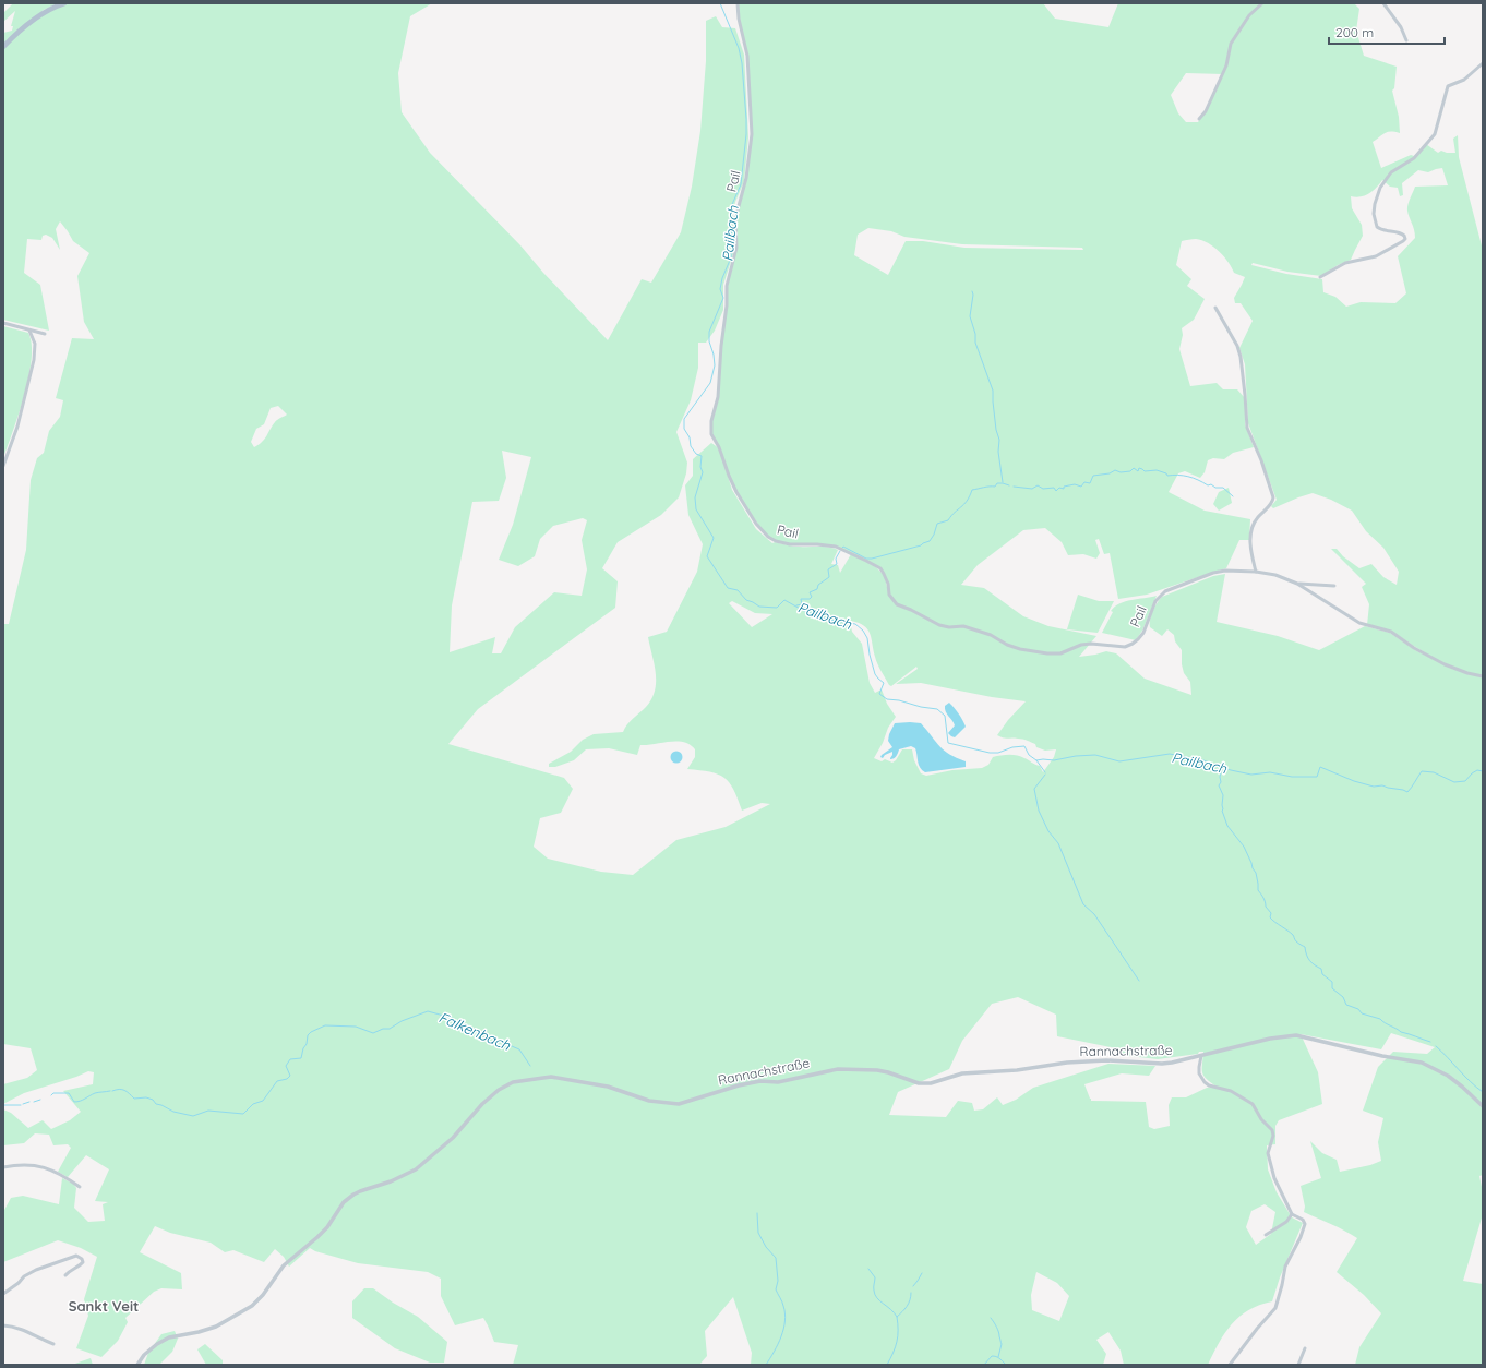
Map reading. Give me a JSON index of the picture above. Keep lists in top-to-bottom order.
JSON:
{
  "streets": {
    "street": ["Pail", "Rannachstraße"]
  },
  "districts": ["Sankt Veit"],
  "water": ["Pailbach", "Falkenbach"],
  "scale_bar": "200 m"
}
